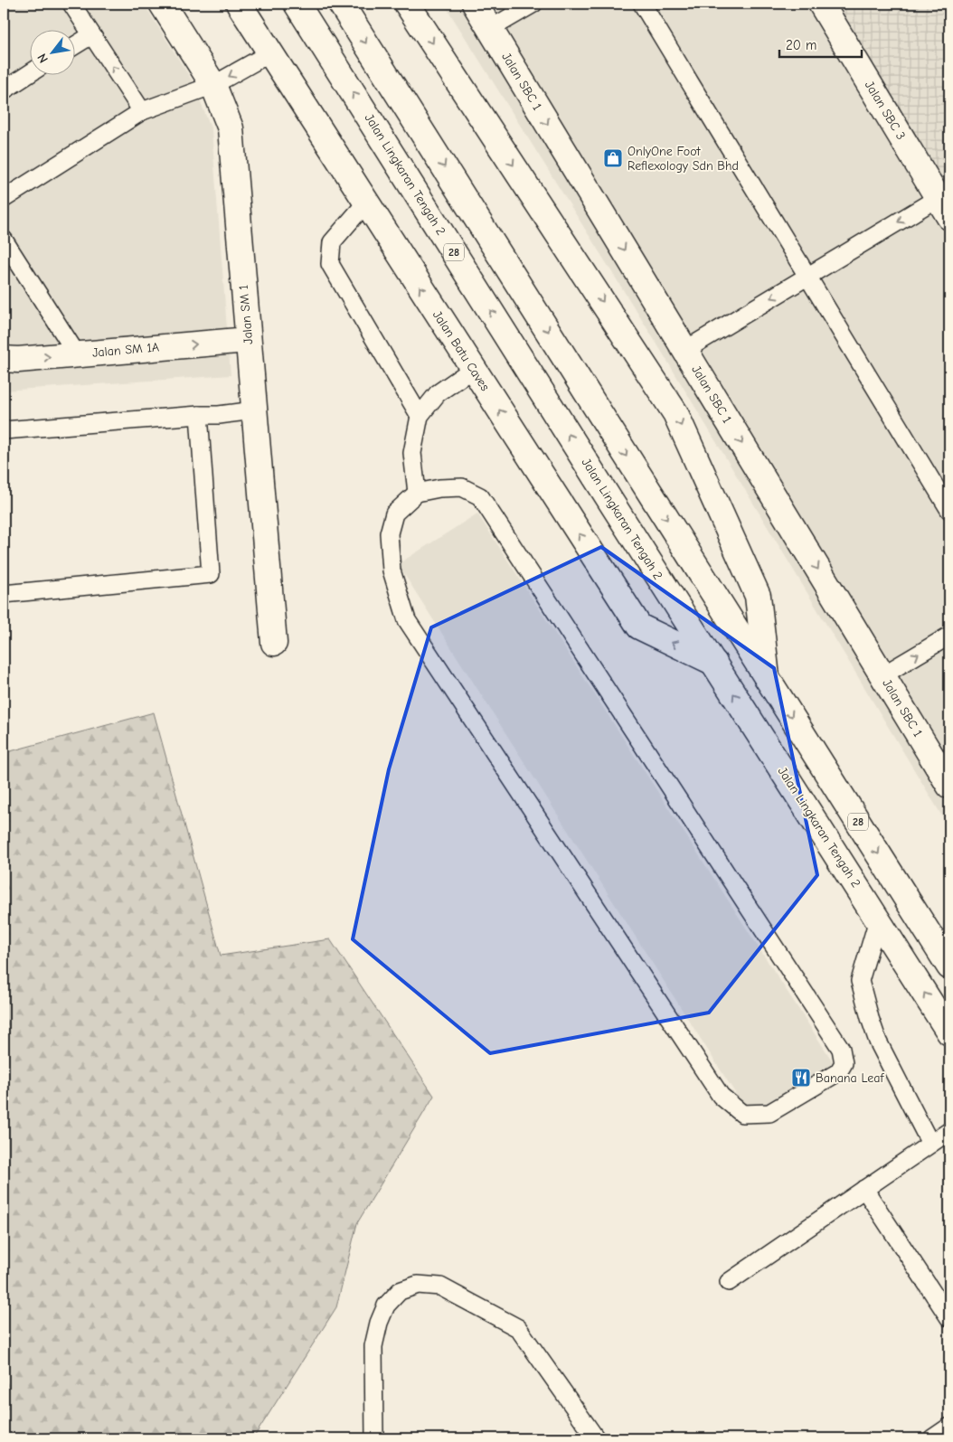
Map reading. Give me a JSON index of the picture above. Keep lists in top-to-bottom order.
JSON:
{
  "streets": {
    "main road": [
      "Jalan SBC 1",
      "Jalan SBC 3",
      "Jalan Lingkaran Tengah 2",
      "28",
      "Jalan SM 1",
      "Jalan SM 1A",
      "Jalan Batu Caves"
    ]
  },
  "crossings": [
    ["Jalan Lingkaran Tengah 2", "Jalan Batu Caves"],
    ["Jalan SM 1", "Jalan SM 1A"]
  ],
  "one_way": ["Jalan SM 1A"],
  "places": {
    "shop": ["OnlyOne Foot Reflexology Sdn Bhd"],
    "restaurant": ["Banana Leaf"]
  },
  "scale_bar": "20 m",
  "north": "bottom left"
}
